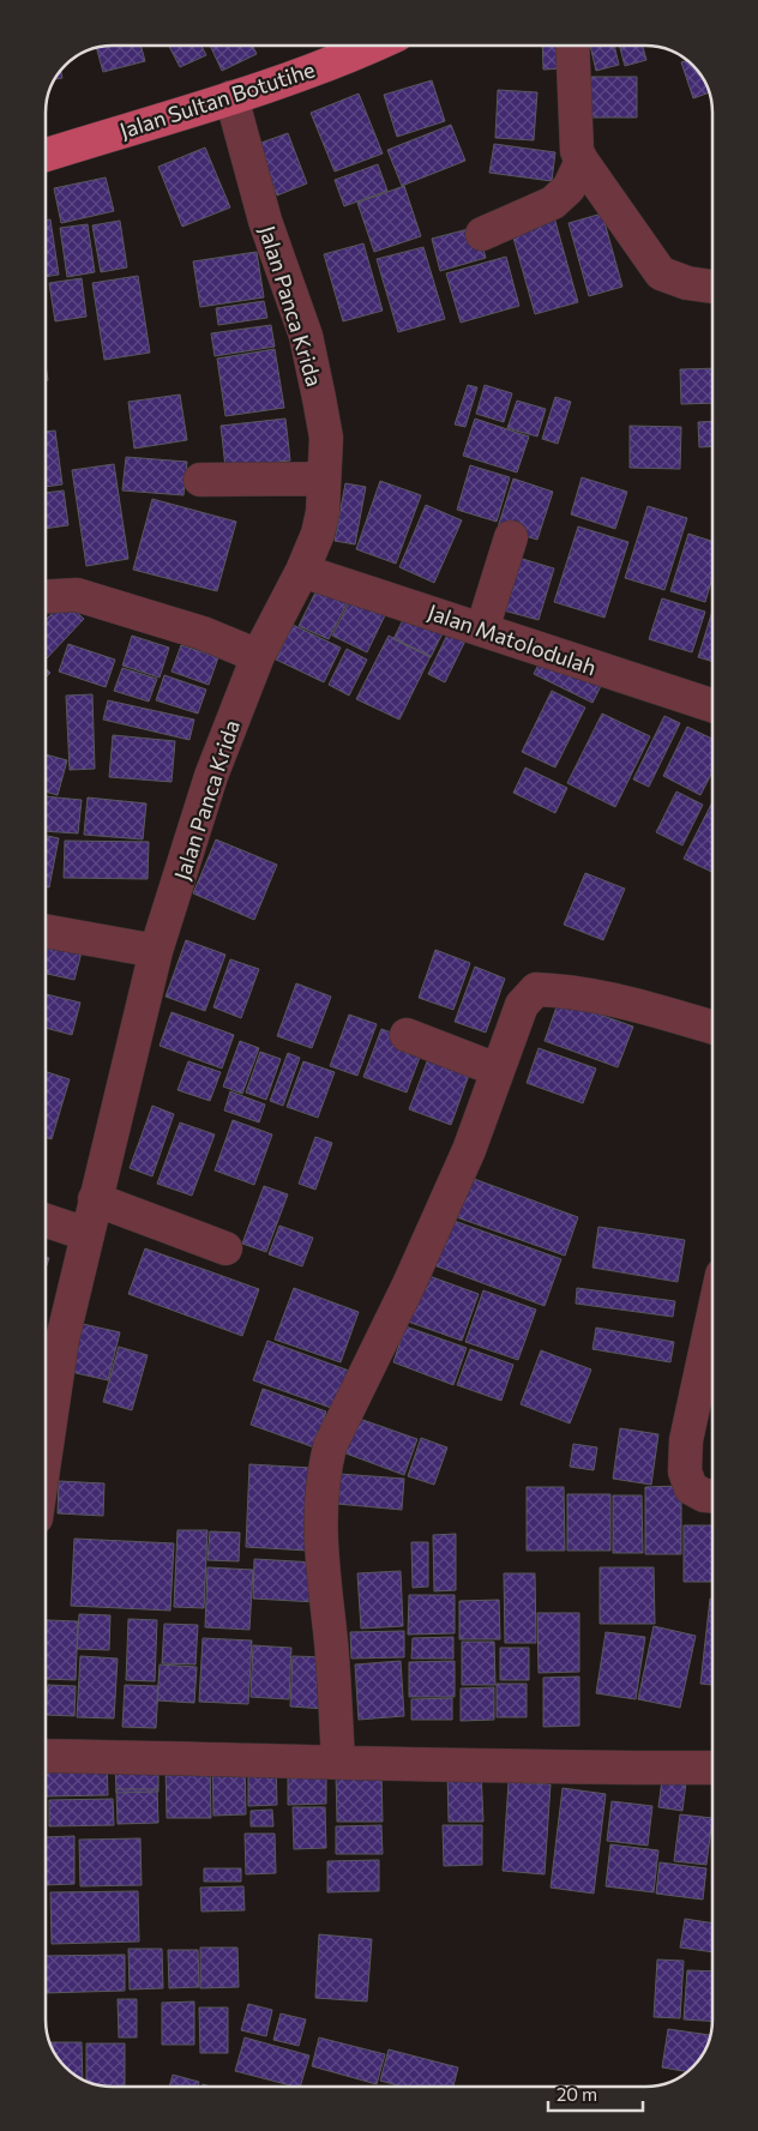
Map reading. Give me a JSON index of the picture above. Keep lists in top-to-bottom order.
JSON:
{
  "streets": {
    "main road": ["Jalan Sultan Botutihe"],
    "street": ["Jalan Panca Krida", "Jalan Matolodulah"]
  },
  "crossings": [
    ["Jalan Sultan Botutihe", "Jalan Panca Krida"],
    ["Jalan Panca Krida", "Jalan Matolodulah"]
  ],
  "scale_bar": "20 m"
}
